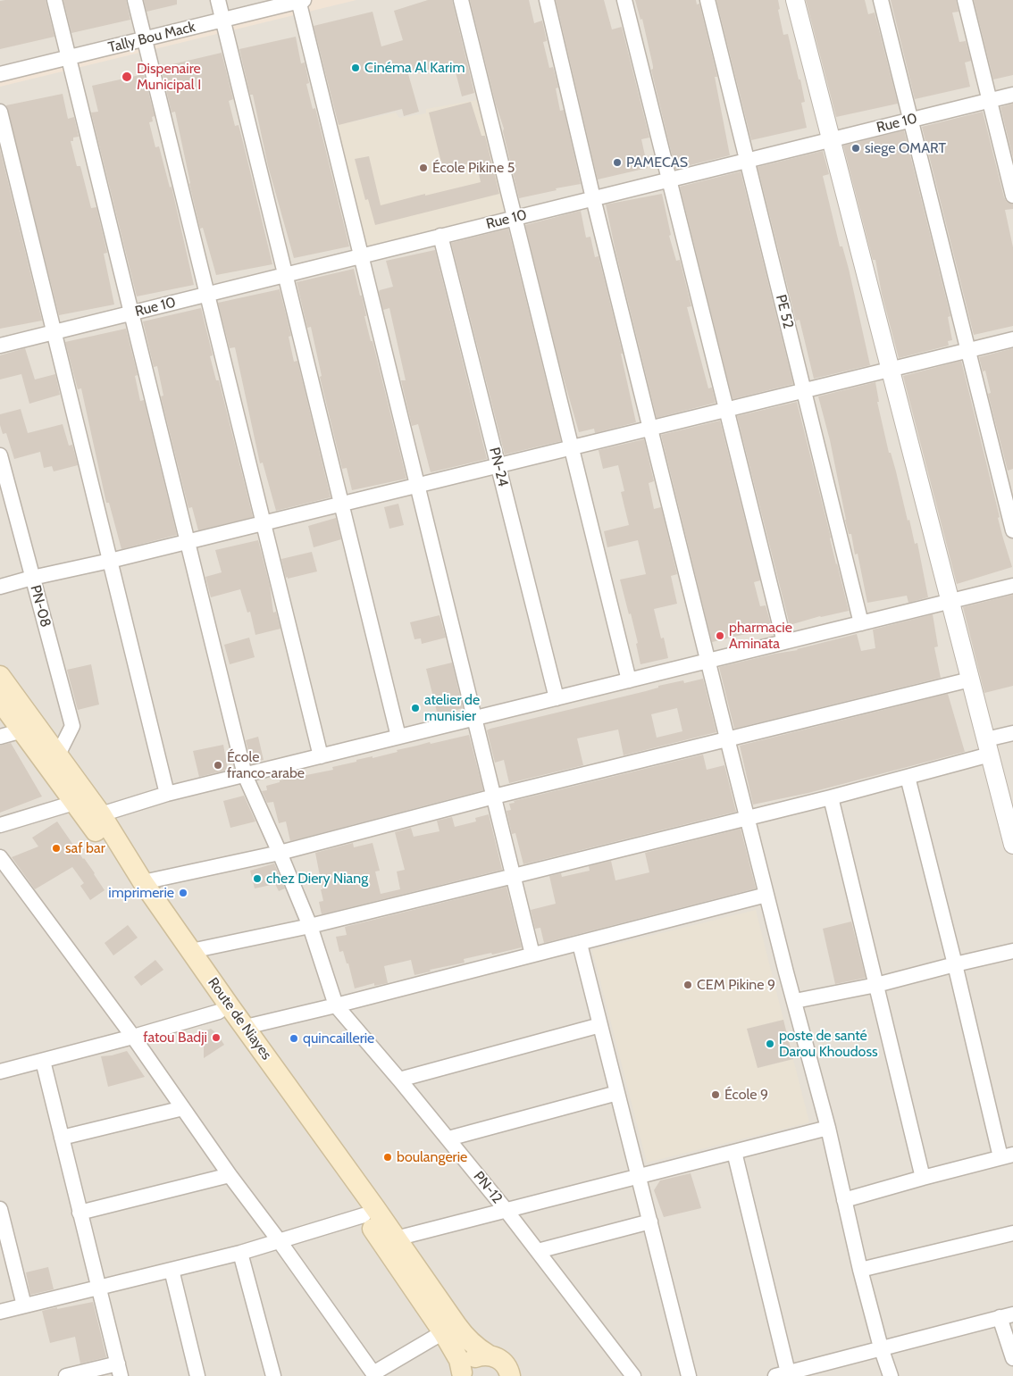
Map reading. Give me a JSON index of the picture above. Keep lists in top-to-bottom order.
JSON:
{
  "streets": {
    "main road": ["Route de Niayes"],
    "street": [
      "Tally Bou Mack",
      "Rue 10",
      "PE 52",
      "PN-24",
      "PN-08",
      "PN-12"
    ]
  },
  "crossings": [
    ["Rue 10", "PE 52"],
    ["Rue 10", "PN-24"],
    ["PN-08", "Route de Niayes"]
  ],
  "places": [
    "Cinéma Al Karim",
    "Dispenaire Municipal I",
    "siege OMART",
    "PAMECAS",
    "École Pikine 5",
    "pharmacie Aminata",
    "atelier de munisier",
    "École franco-arabe",
    "saf bar",
    "chez Diery Niang",
    "imprimerie",
    "CEM Pikine 9",
    "fatou Badji",
    "quincaillerie",
    "poste de santé Darou Khoudoss",
    "École 9",
    "boulangerie"
  ]
}
